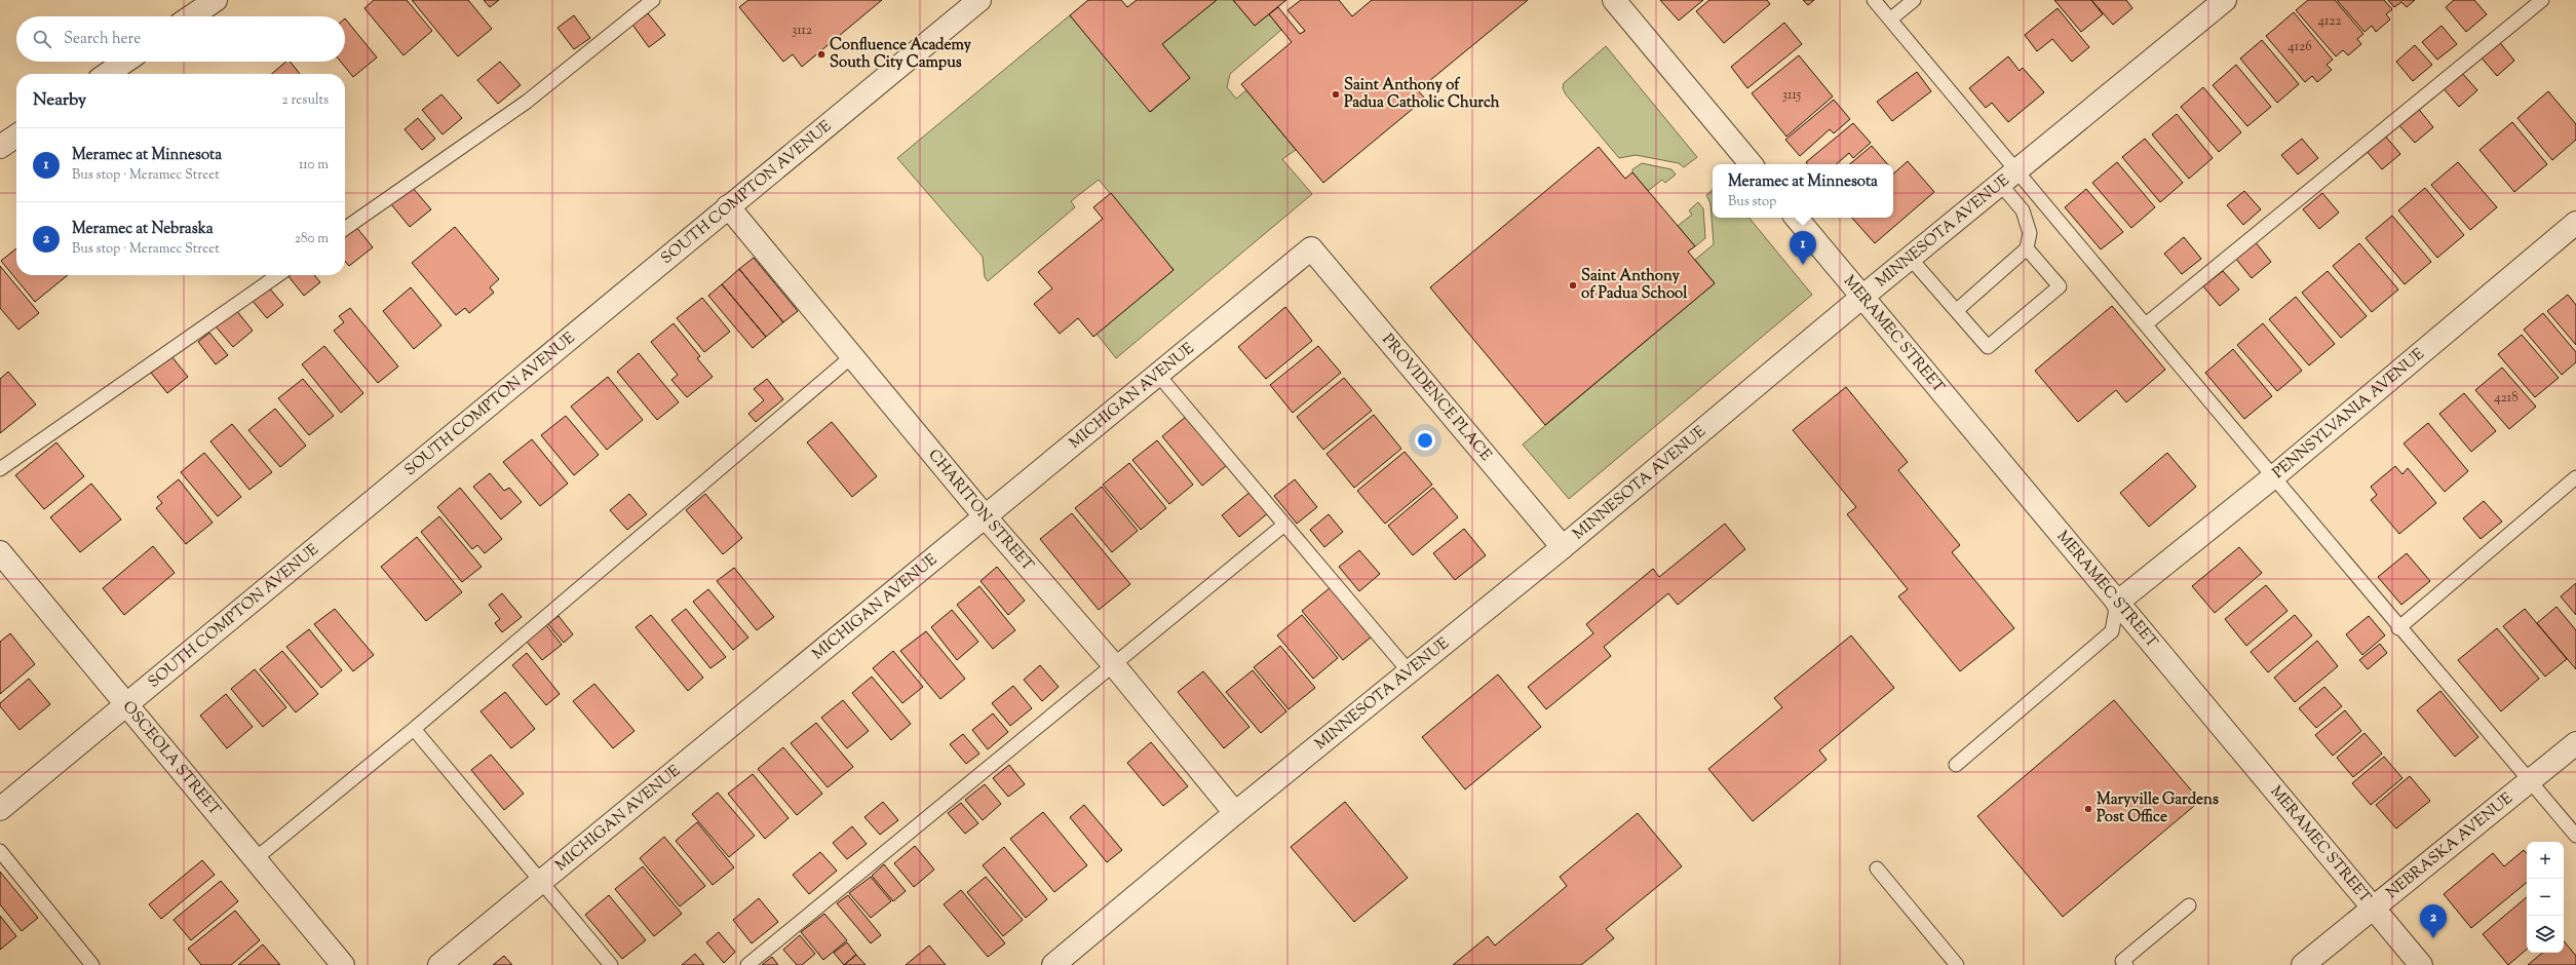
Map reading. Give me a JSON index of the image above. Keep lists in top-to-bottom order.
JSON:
{
  "streets": {
    "street": [
      "SOUTH COMPTON AVENUE",
      "MINNESOTA AVENUE",
      "MERAMEC STREET",
      "MICHIGAN AVENUE",
      "PROVIDENCE PLACE",
      "PENNSYLVANIA AVENUE",
      "CHARITON STREET",
      "OSCEOLA STREET",
      "NEBRASKA AVENUE"
    ]
  },
  "crossings": [
    ["SOUTH COMPTON AVENUE", "CHARITON STREET"],
    ["SOUTH COMPTON AVENUE", "OSCEOLA STREET"],
    ["MINNESOTA AVENUE", "MERAMEC STREET"],
    ["MINNESOTA AVENUE", "PROVIDENCE PLACE"],
    ["MINNESOTA AVENUE", "CHARITON STREET"],
    ["MERAMEC STREET", "PENNSYLVANIA AVENUE"],
    ["MERAMEC STREET", "NEBRASKA AVENUE"],
    ["MICHIGAN AVENUE", "PROVIDENCE PLACE"],
    ["MICHIGAN AVENUE", "CHARITON STREET"]
  ],
  "places": [
    "Confluence Academy South City Campus",
    "Saint Anthony of Padua Catholic Church",
    "Saint Anthony of Padua School",
    "Maryville Gardens Post Office"
  ],
  "house_numbers": [
    "4122",
    "3112",
    "4126",
    "3115",
    "4218"
  ],
  "page": {
    "search": "Search here",
    "heading": ["Nearby", "2 results"],
    "list": [
      {
        "mark": "1",
        "name": "Meramec at Minnesota",
        "note": "Bus stop · Meramec Street",
        "value": "110 m"
      },
      {
        "mark": "2",
        "name": "Meramec at Nebraska",
        "note": "Bus stop · Meramec Street",
        "value": "280 m"
      }
    ],
    "popup": ["Meramec at Minnesota", "Bus stop"],
    "pins": ["1", "2"],
    "map_buttons": ["+", "−"]
  }
}
